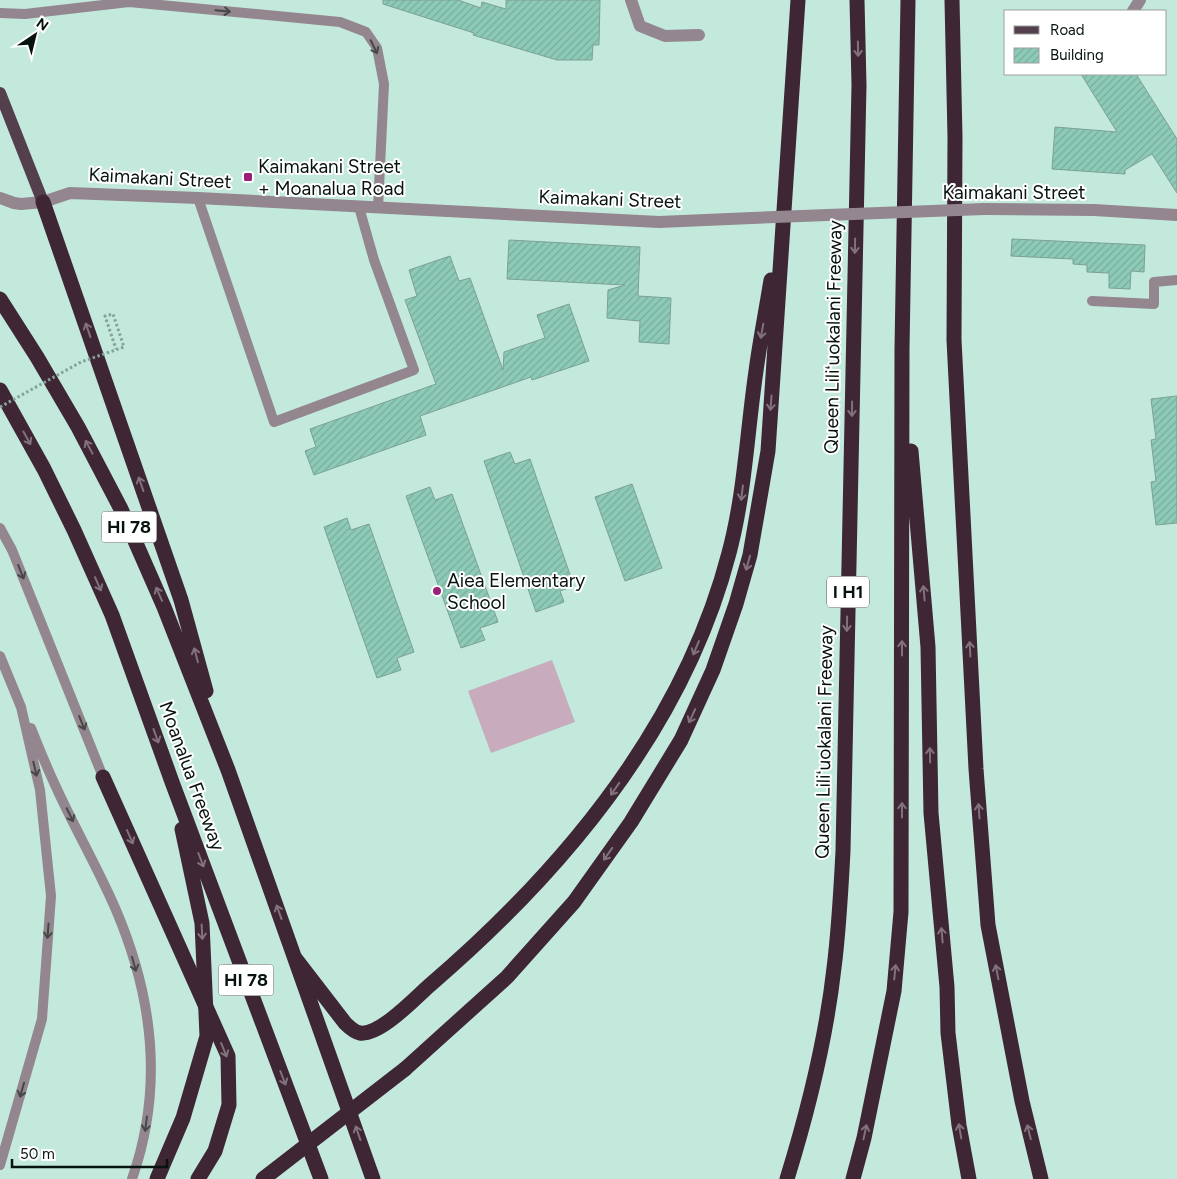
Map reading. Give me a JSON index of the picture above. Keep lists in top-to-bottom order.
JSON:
{
  "streets": {
    "highway": [
      "Queen Liliʻuokalani Freeway",
      "HI 78",
      "I H1",
      "Moanalua Freeway"
    ],
    "street": ["Kaimakani Street"]
  },
  "crossings": [
    ["HI 78", "Moanalua Freeway"]
  ],
  "places": {
    "transit": ["Kaimakani Street + Moanalua Road"],
    "other": ["Aiea Elementary School"]
  },
  "legend": ["Road", "Building"],
  "scale_bar": "50 m",
  "north": "top right"
}
